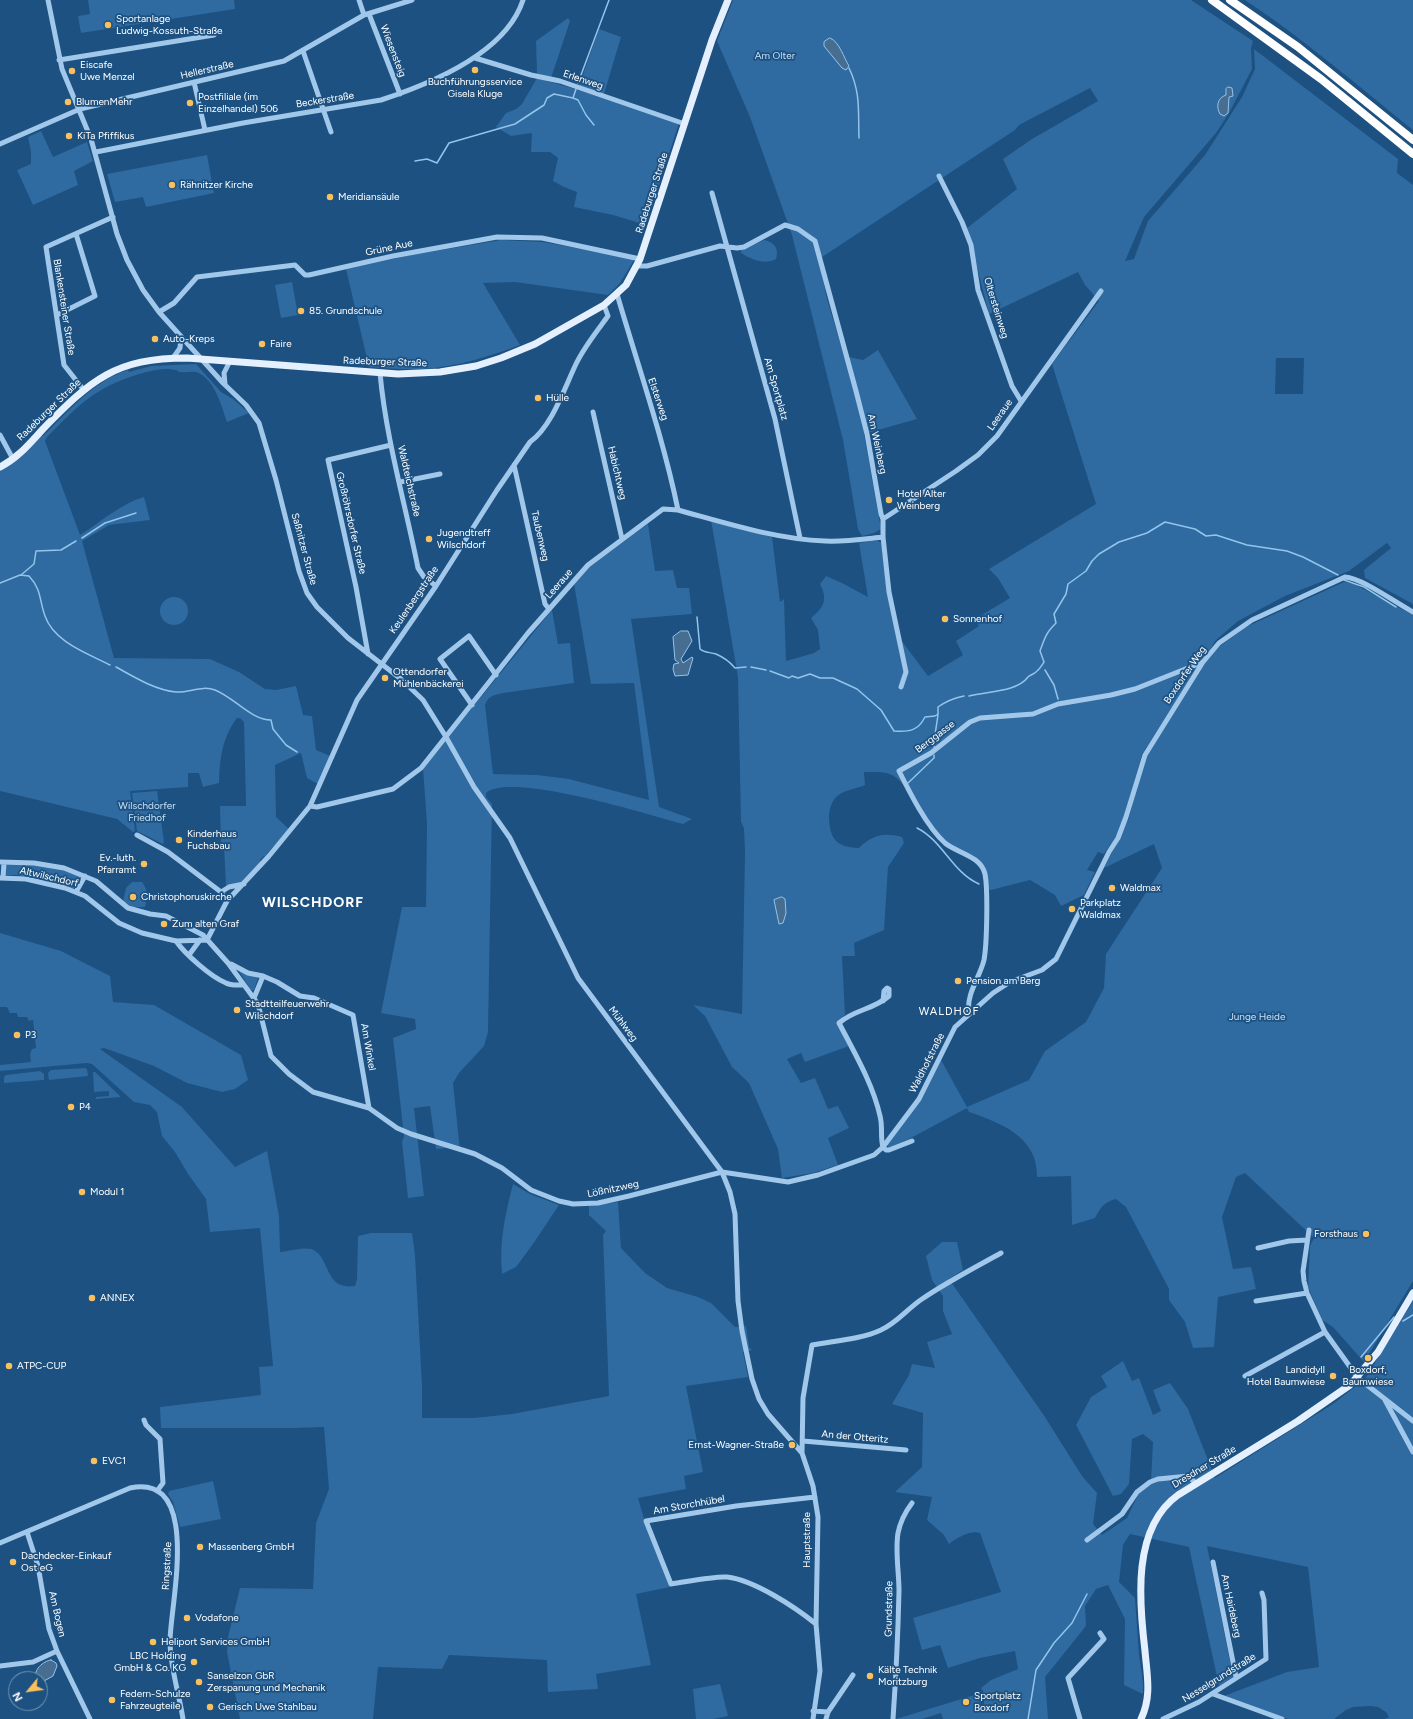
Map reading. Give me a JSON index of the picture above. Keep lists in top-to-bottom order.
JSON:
{
  "streets": {
    "main road": ["Radeburger Straße", "Dresdner Straße"],
    "street": [
      "Wiesensteig",
      "Hellerstraße",
      "Erlenweg",
      "Beckerstraße",
      "Grüne Aue",
      "Blankensteiner Straße",
      "Oltersteinweg",
      "Am Sportplatz",
      "Elsterweg",
      "Leeraue",
      "Am Weinberg",
      "Habichtweg",
      "Waldteichstraße",
      "Großröhrsdorfer Straße",
      "Taubenweg",
      "Saßnitzer Straße",
      "Keulenbergstraße",
      "Boxdorfer Weg",
      "Berggasse",
      "Altwilschdorf",
      "Mühlweg",
      "Am Winkel",
      "Waldhofstraße",
      "Lößnitzweg",
      "An der Otteritz",
      "Am Storchhübel",
      "Hauptstraße",
      "Ringstraße",
      "Am Haideberg",
      "Grundstraße",
      "Am Bogen",
      "Nesselgrundstraße"
    ]
  },
  "crossings": [
    ["Wiesensteig", "Hellerstraße"],
    ["Wiesensteig", "Beckerstraße"],
    ["Hellerstraße", "Saßnitzer Straße"],
    ["Erlenweg", "Beckerstraße"],
    ["Erlenweg", "Radeburger Straße"],
    ["Beckerstraße", "Saßnitzer Straße"],
    ["Radeburger Straße", "Grüne Aue"],
    ["Radeburger Straße", "Blankensteiner Straße"],
    ["Radeburger Straße", "Elsterweg"],
    ["Radeburger Straße", "Waldteichstraße"],
    ["Radeburger Straße", "Saßnitzer Straße"],
    ["Radeburger Straße", "Keulenbergstraße"],
    ["Grüne Aue", "Saßnitzer Straße"],
    ["Blankensteiner Straße", "Saßnitzer Straße"],
    ["Oltersteinweg", "Leeraue"],
    ["Am Sportplatz", "Leeraue"],
    ["Am Sportplatz", "Am Weinberg"],
    ["Elsterweg", "Leeraue"],
    ["Leeraue", "Am Weinberg"],
    ["Leeraue", "Habichtweg"],
    ["Leeraue", "Taubenweg"],
    ["Leeraue", "Saßnitzer Straße"],
    ["Leeraue", "Keulenbergstraße"],
    ["Leeraue", "Mühlweg"],
    ["Waldteichstraße", "Großröhrsdorfer Straße"],
    ["Waldteichstraße", "Keulenbergstraße"],
    ["Großröhrsdorfer Straße", "Saßnitzer Straße"],
    ["Taubenweg", "Keulenbergstraße"],
    ["Saßnitzer Straße", "Keulenbergstraße"],
    ["Saßnitzer Straße", "Mühlweg"],
    ["Keulenbergstraße", "Altwilschdorf"],
    ["Boxdorfer Weg", "Berggasse"],
    ["Boxdorfer Weg", "Waldhofstraße"],
    ["Berggasse", "Waldhofstraße"],
    ["Mühlweg", "Lößnitzweg"],
    ["Mühlweg", "Hauptstraße"],
    ["Am Winkel", "Lößnitzweg"],
    ["Waldhofstraße", "Lößnitzweg"],
    ["Am Storchhübel", "Hauptstraße"],
    ["Am Haideberg", "Nesselgrundstraße"]
  ],
  "districts": ["WILSCHDORF", "WALDHOF"],
  "parks": ["Am Olter", "Wilschdorfer Friedhof", "Junge Heide"],
  "places": [
    "Sportanlage Ludwig-Kossuth-Straße",
    "Buchführungsservice Gisela Kluge",
    "Eiscafe Uwe Menzel",
    "BlumenMehr",
    "Postfiliale (im Einzelhandel) 506",
    "KiTa Pfiffikus",
    "Rähnitzer Kirche",
    "Meridiansäule",
    "85. Grundschule",
    "Auto-Kreps",
    "Faire",
    "Hülle",
    "Hotel Alter Weinberg",
    "Jugendtreff Wilschdorf",
    "Sonnenhof",
    "Ottendorfer Mühlenbäckerei",
    "Kinderhaus Fuchsbau",
    "Ev.-luth. Pfarramt",
    "Waldmax",
    "Christophoruskirche",
    "Parkplatz Waldmax",
    "Zum alten Graf",
    "Pension am Berg",
    "Stadtteilfeuerwehr Wilschdorf",
    "P3",
    "P4",
    "Modul 1",
    "Forsthaus",
    "ANNEX",
    "Boxdorf, Baumwiese",
    "ATPC-CUP",
    "Landidyll Hotel Baumwiese",
    "Ernst-Wagner-Straße",
    "EVC1",
    "Massenberg GmbH",
    "Dachdecker-Einkauf Ost eG",
    "Vodafone",
    "Heliport Services GmbH",
    "LBC Holding GmbH & Co. KG",
    "Kälte Technik Moritzburg",
    "Sanselzon GbR Zerspanung und Mechanik",
    "Federn-Schulze Fahrzeugteile",
    "Sportplatz Boxdorf",
    "Gerisch Uwe Stahlbau"
  ],
  "north": "bottom left"
}
